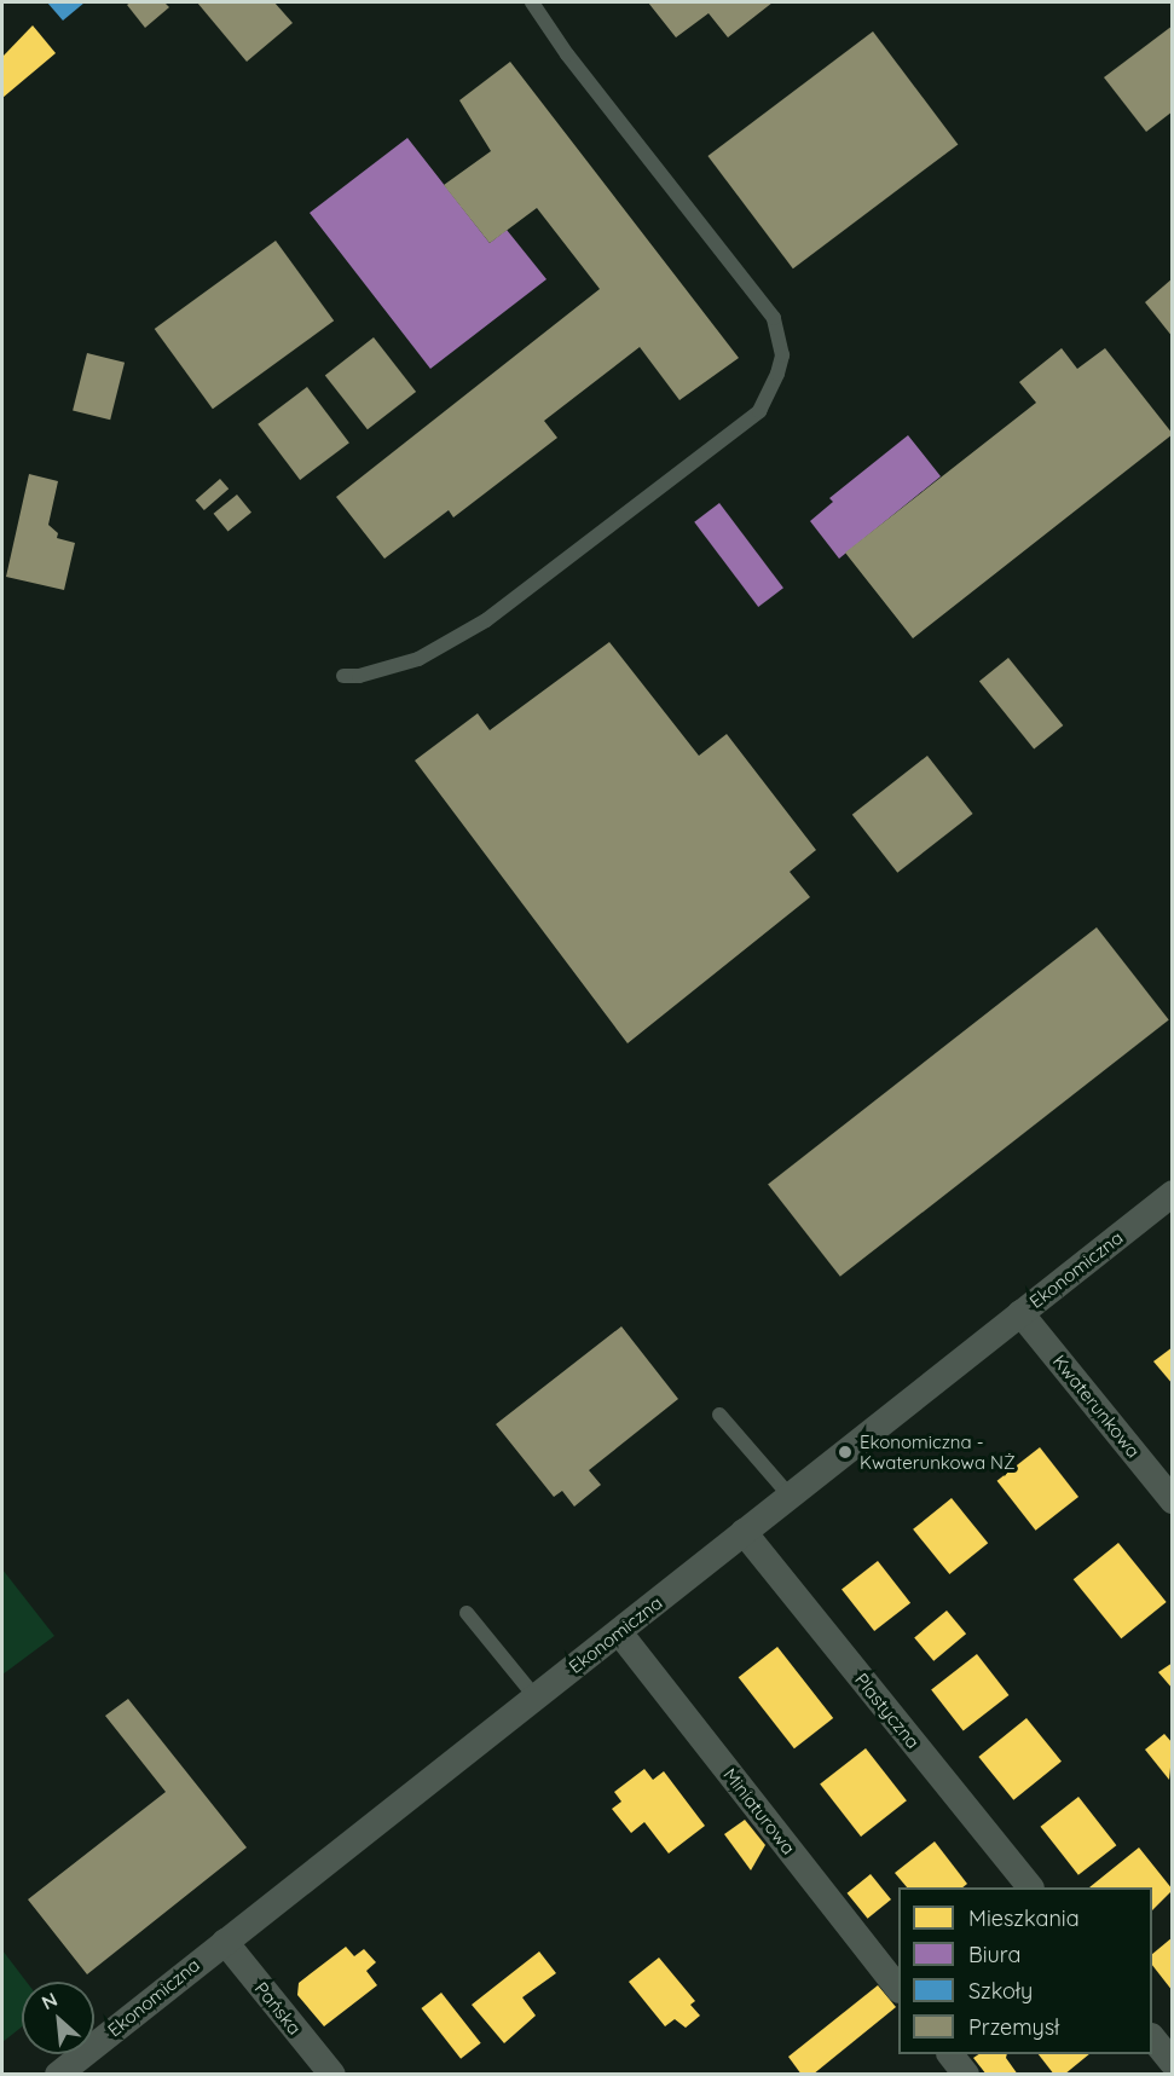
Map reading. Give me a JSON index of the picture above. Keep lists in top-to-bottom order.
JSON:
{
  "streets": {
    "street": [
      "Ekonomiczna",
      "Kwaterunkowa",
      "Plastyczna",
      "Miniaturowa",
      "Pańska"
    ]
  },
  "crossings": [
    ["Ekonomiczna", "Kwaterunkowa"],
    ["Ekonomiczna", "Plastyczna"],
    ["Ekonomiczna", "Miniaturowa"],
    ["Ekonomiczna", "Pańska"]
  ],
  "places": ["Ekonomiczna - Kwaterunkowa NŻ"],
  "legend": [
    "Mieszkania",
    "Biura",
    "Szkoły",
    "Przemysł"
  ],
  "north": "top left"
}
